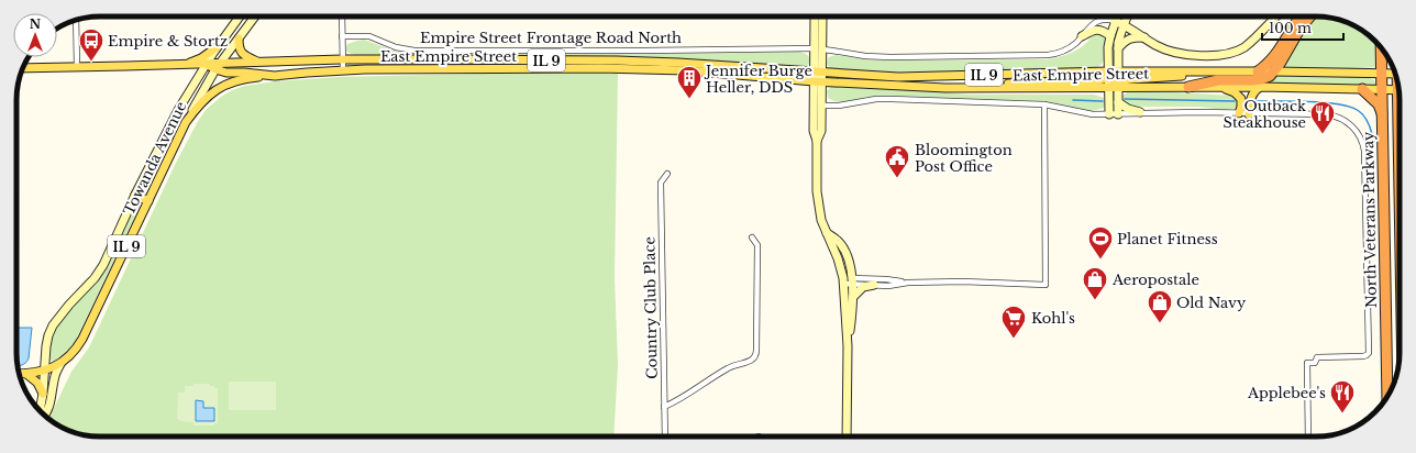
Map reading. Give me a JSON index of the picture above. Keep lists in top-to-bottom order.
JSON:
{
  "streets": {
    "highway": ["North Veterans Parkway"],
    "main road": [
      "Empire Street Frontage Road North",
      "East Empire Street",
      "IL 9",
      "Towanda Avenue"
    ],
    "street": ["Country Club Place"]
  },
  "crossings": [
    ["East Empire Street", "IL 9"],
    ["East Empire Street", "Towanda Avenue"],
    ["East Empire Street", "North Veterans Parkway"],
    ["IL 9", "Towanda Avenue"]
  ],
  "places": {
    "bus stop": ["Empire & Stortz"],
    "building": ["Jennifer Burge Heller, DDS"],
    "restaurant": ["Outback Steakhouse", "Applebee's"],
    "public building": ["Bloomington Post Office"],
    "sports": ["Planet Fitness"],
    "shop": ["Aeropostale", "Old Navy"],
    "supermarket": ["Kohl's"]
  },
  "scale_bar": "100 m",
  "north": "top"
}
